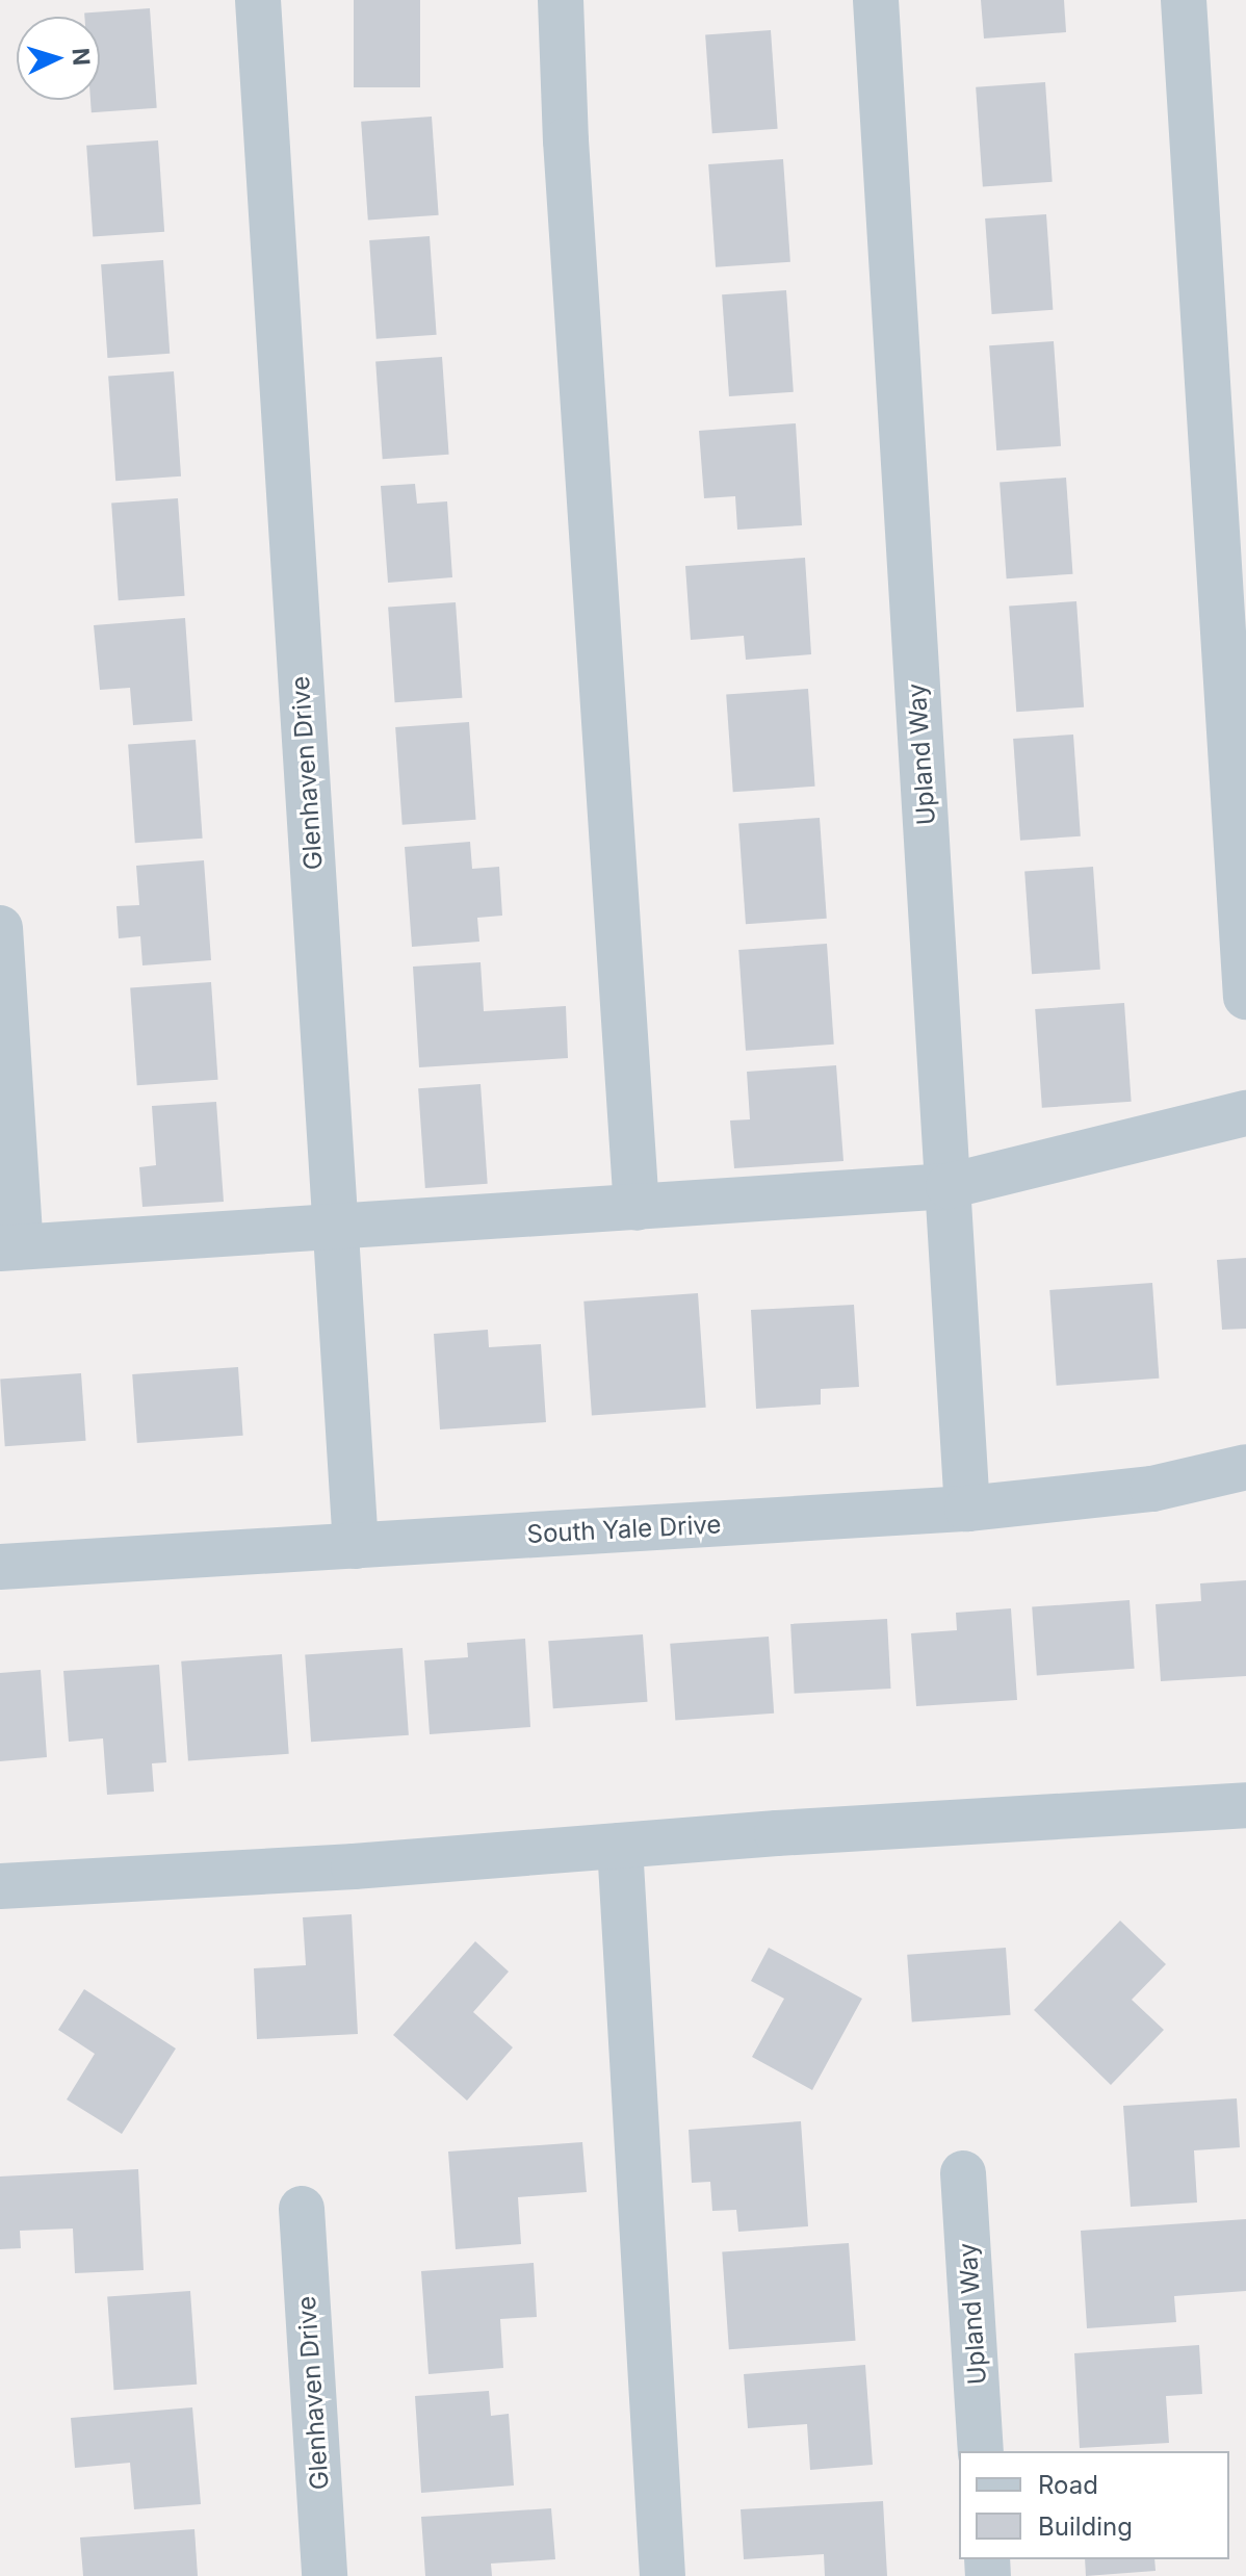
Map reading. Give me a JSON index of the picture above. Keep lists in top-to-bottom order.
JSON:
{
  "streets": {
    "street": ["Upland Way", "Glenhaven Drive", "South Yale Drive"]
  },
  "crossings": [
    ["Upland Way", "South Yale Drive"],
    ["Glenhaven Drive", "South Yale Drive"]
  ],
  "legend": ["Road", "Building"],
  "north": "right"
}
